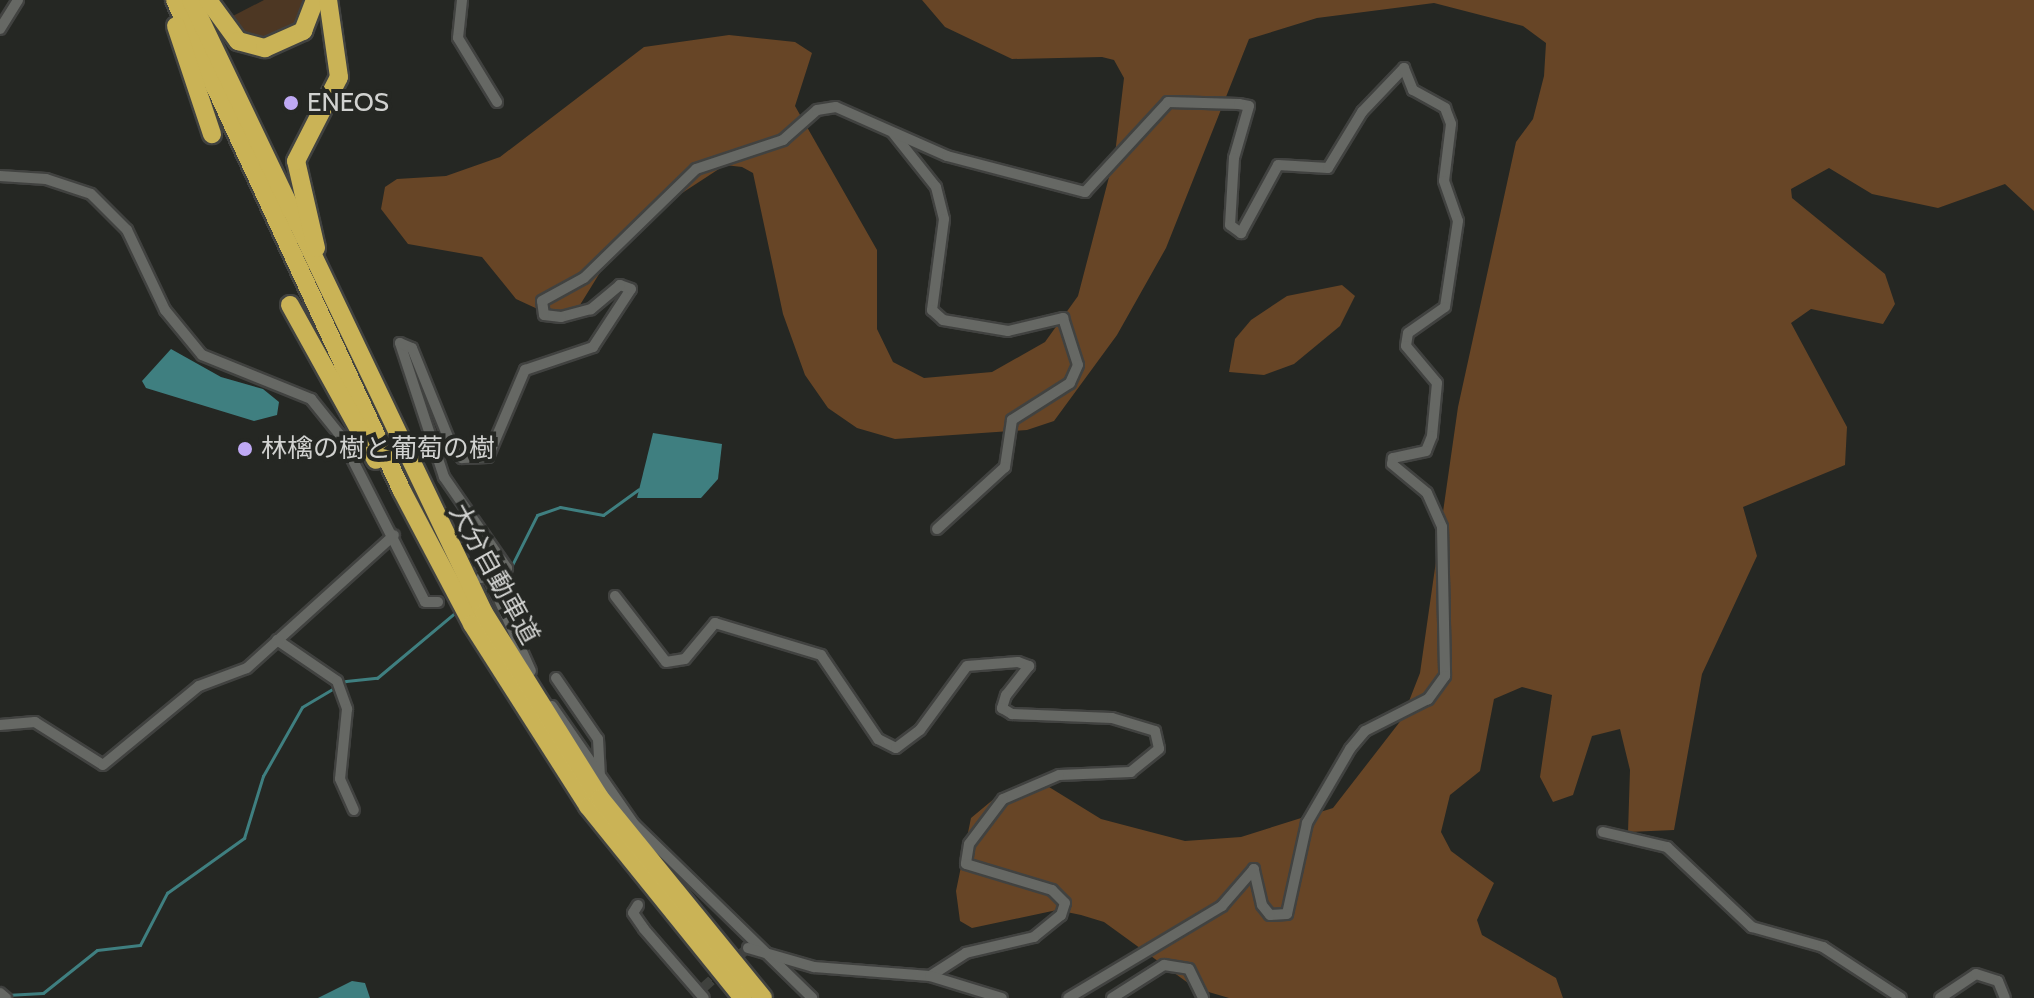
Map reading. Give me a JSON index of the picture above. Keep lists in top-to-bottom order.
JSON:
{
  "streets": {
    "highway": ["大分自動車道"]
  },
  "places": ["ENEOS", "林檎の樹と葡萄の樹"]
}
